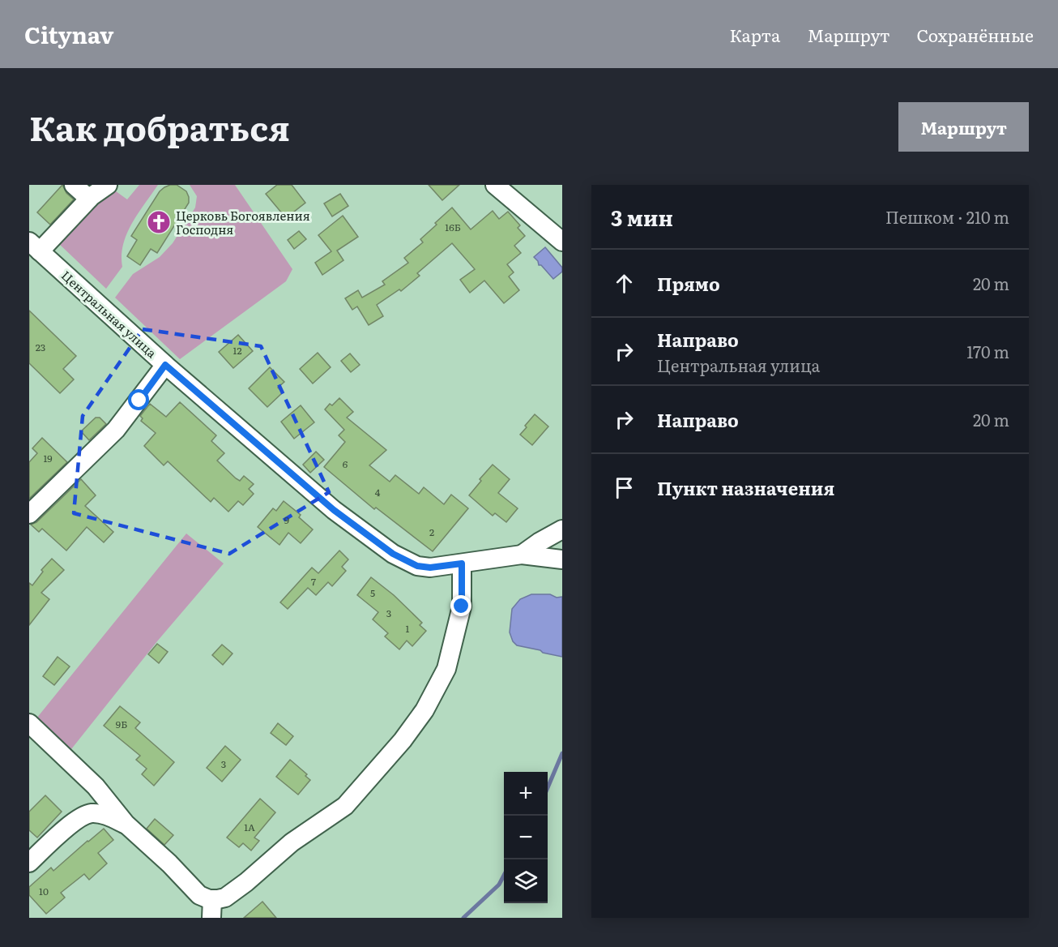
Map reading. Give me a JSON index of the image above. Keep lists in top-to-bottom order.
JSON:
{
  "streets": {
    "street": ["Центральная улица"]
  },
  "places": {
    "church": ["Церковь Богоявления Господня"]
  },
  "house_numbers": [
    "16Б",
    "23",
    "12",
    "19",
    "6",
    "4",
    "9",
    "2",
    "7",
    "5",
    "3",
    "1",
    "9Б",
    "3",
    "1А",
    "10"
  ],
  "page": {
    "header": "Citynav",
    "nav": ["Карта", "Маршрут", "Сохранённые"],
    "title": "Как добраться",
    "buttons": "Маршрут",
    "heading": ["3 мин", "Пешком · 210 m"],
    "list": [
      ["Прямо", "20 m"],
      ["Направо", "Центральная улица", "170 m"],
      ["Направо", "20 m"],
      "Пункт назначения"
    ],
    "map_buttons": ["+", "−"]
  }
}
